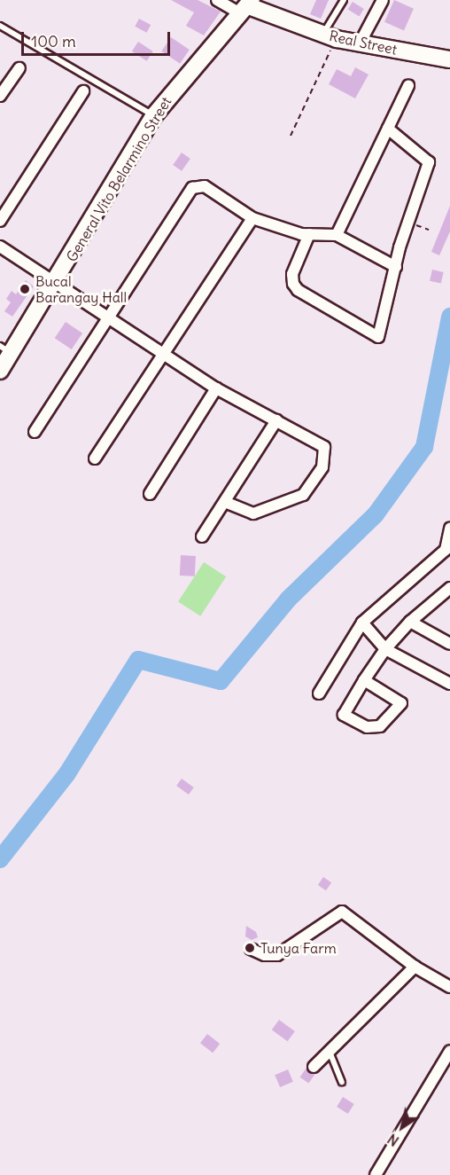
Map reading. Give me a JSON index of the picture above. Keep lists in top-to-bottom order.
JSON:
{
  "streets": {
    "street": ["Real Street", "General Vito Belarmino Street"]
  },
  "crossings": [
    ["Real Street", "General Vito Belarmino Street"]
  ],
  "places": ["Bucal Barangay Hall", "Tunya Farm"],
  "scale_bar": "100 m",
  "north": "bottom left"
}
